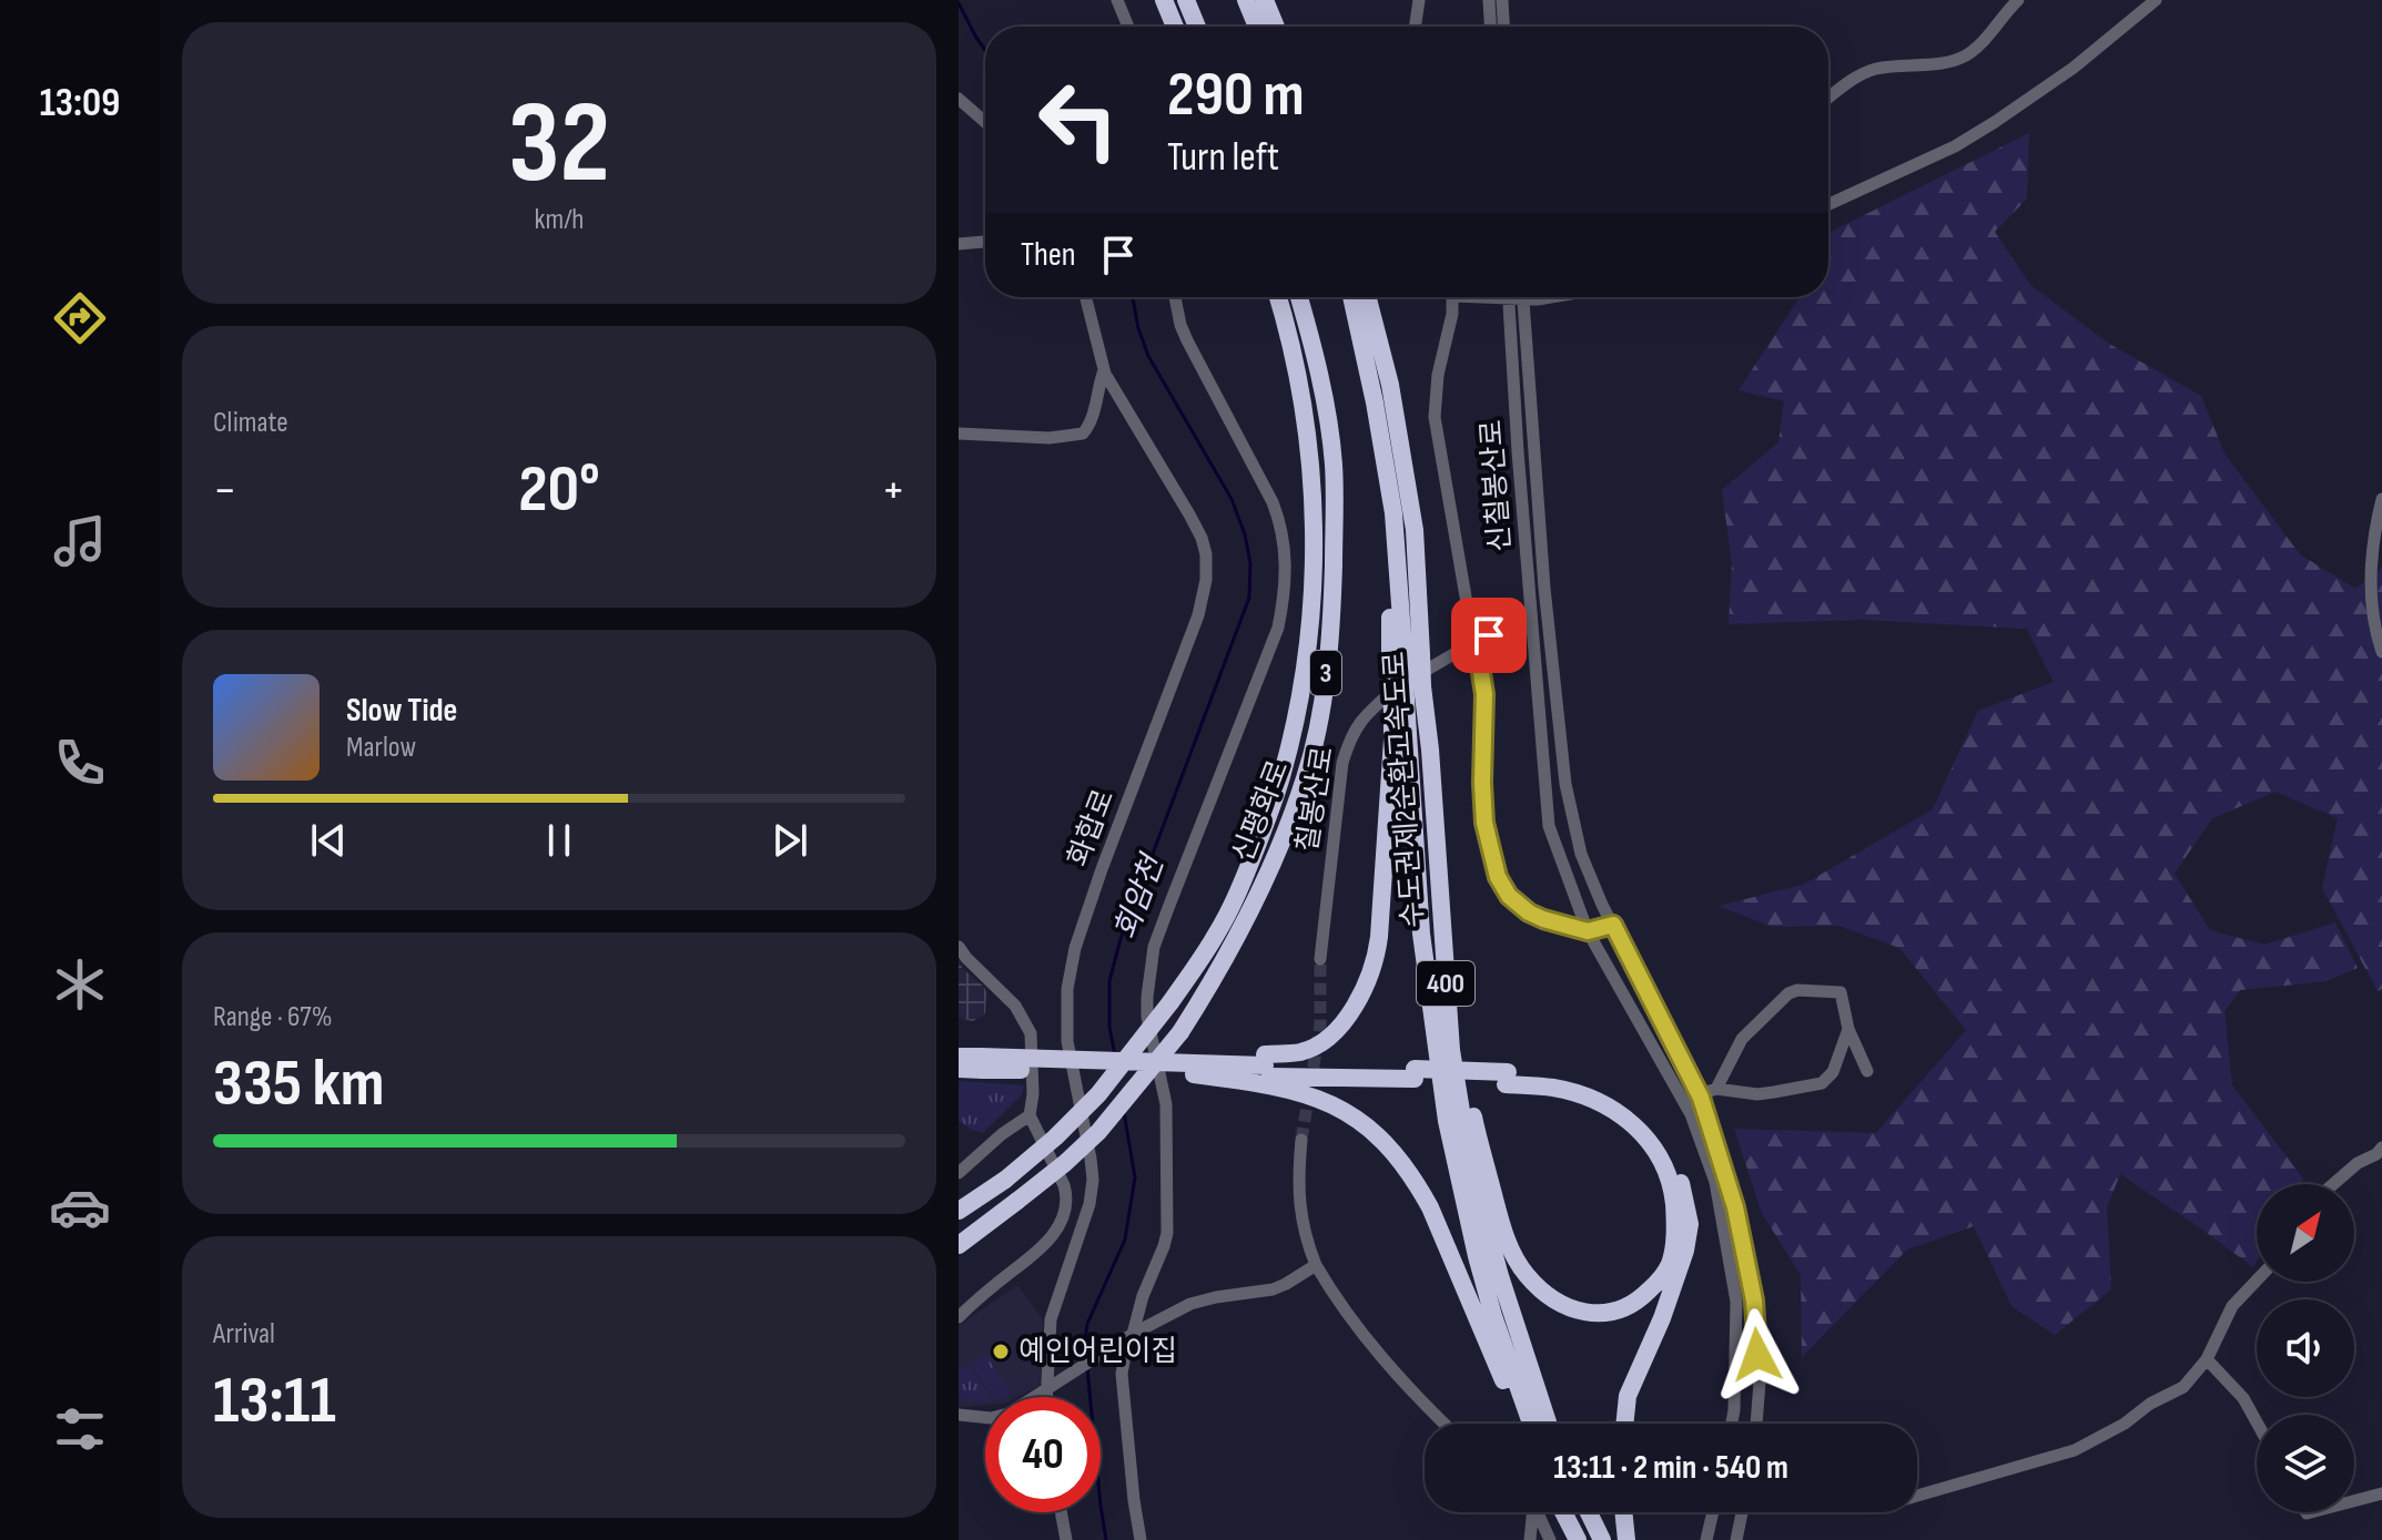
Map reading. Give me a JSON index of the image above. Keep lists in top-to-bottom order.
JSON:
{
  "streets": {
    "highway": [
      "3",
      "수도권제2순환고속도로",
      "신평화로",
      "400"
    ],
    "street": ["신칠봉산로", "칠봉산로", "화합로"]
  },
  "water": ["회암천"],
  "places": ["예인어린이집"],
  "north": "top right",
  "page": {
    "tabs": "13:09",
    "tile": [
      ["32", "km/h"],
      "Climate",
      ["Range · 67%", "335 km"],
      ["Arrival", "13:11"]
    ],
    "turn": ["290 m", "Turn left"],
    "then": "Then",
    "heat": ["−", "20°", "+"],
    "song": ["Slow Tide", "Marlow"],
    "limit": "40",
    "trip": "13:11 · 2 min · 540 m"
  }
}
